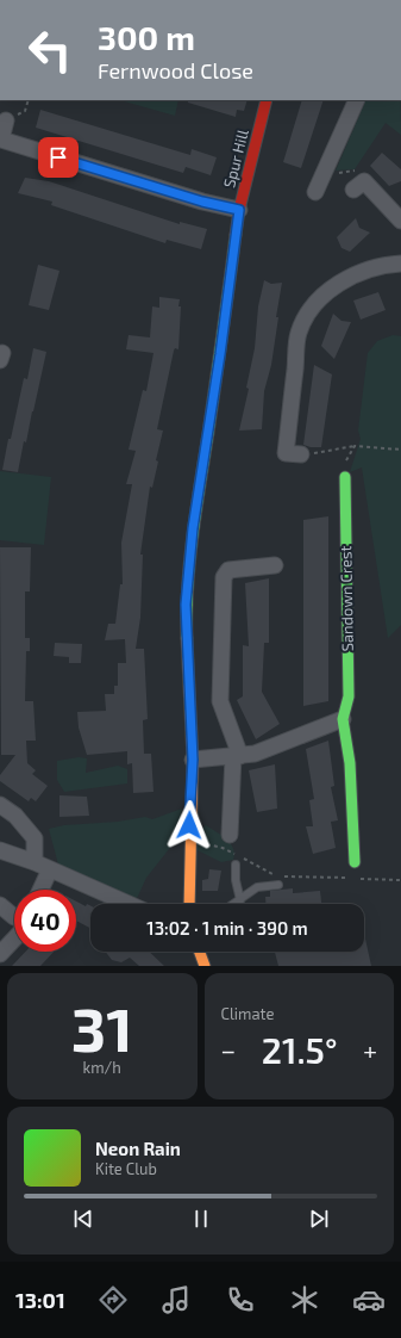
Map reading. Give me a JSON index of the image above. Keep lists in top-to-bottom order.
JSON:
{
  "streets": {
    "street": ["Spur Hill", "Sandown Crest"]
  },
  "page": {
    "turn": ["300 m", "Fernwood Close"],
    "limit": "40",
    "trip": "13:02 · 1 min · 390 m",
    "tile": [
      ["31", "km/h"],
      "Climate"
    ],
    "heat": ["−", "21.5°", "+"],
    "song": ["Neon Rain", "Kite Club"],
    "tabs": "13:01"
  }
}
